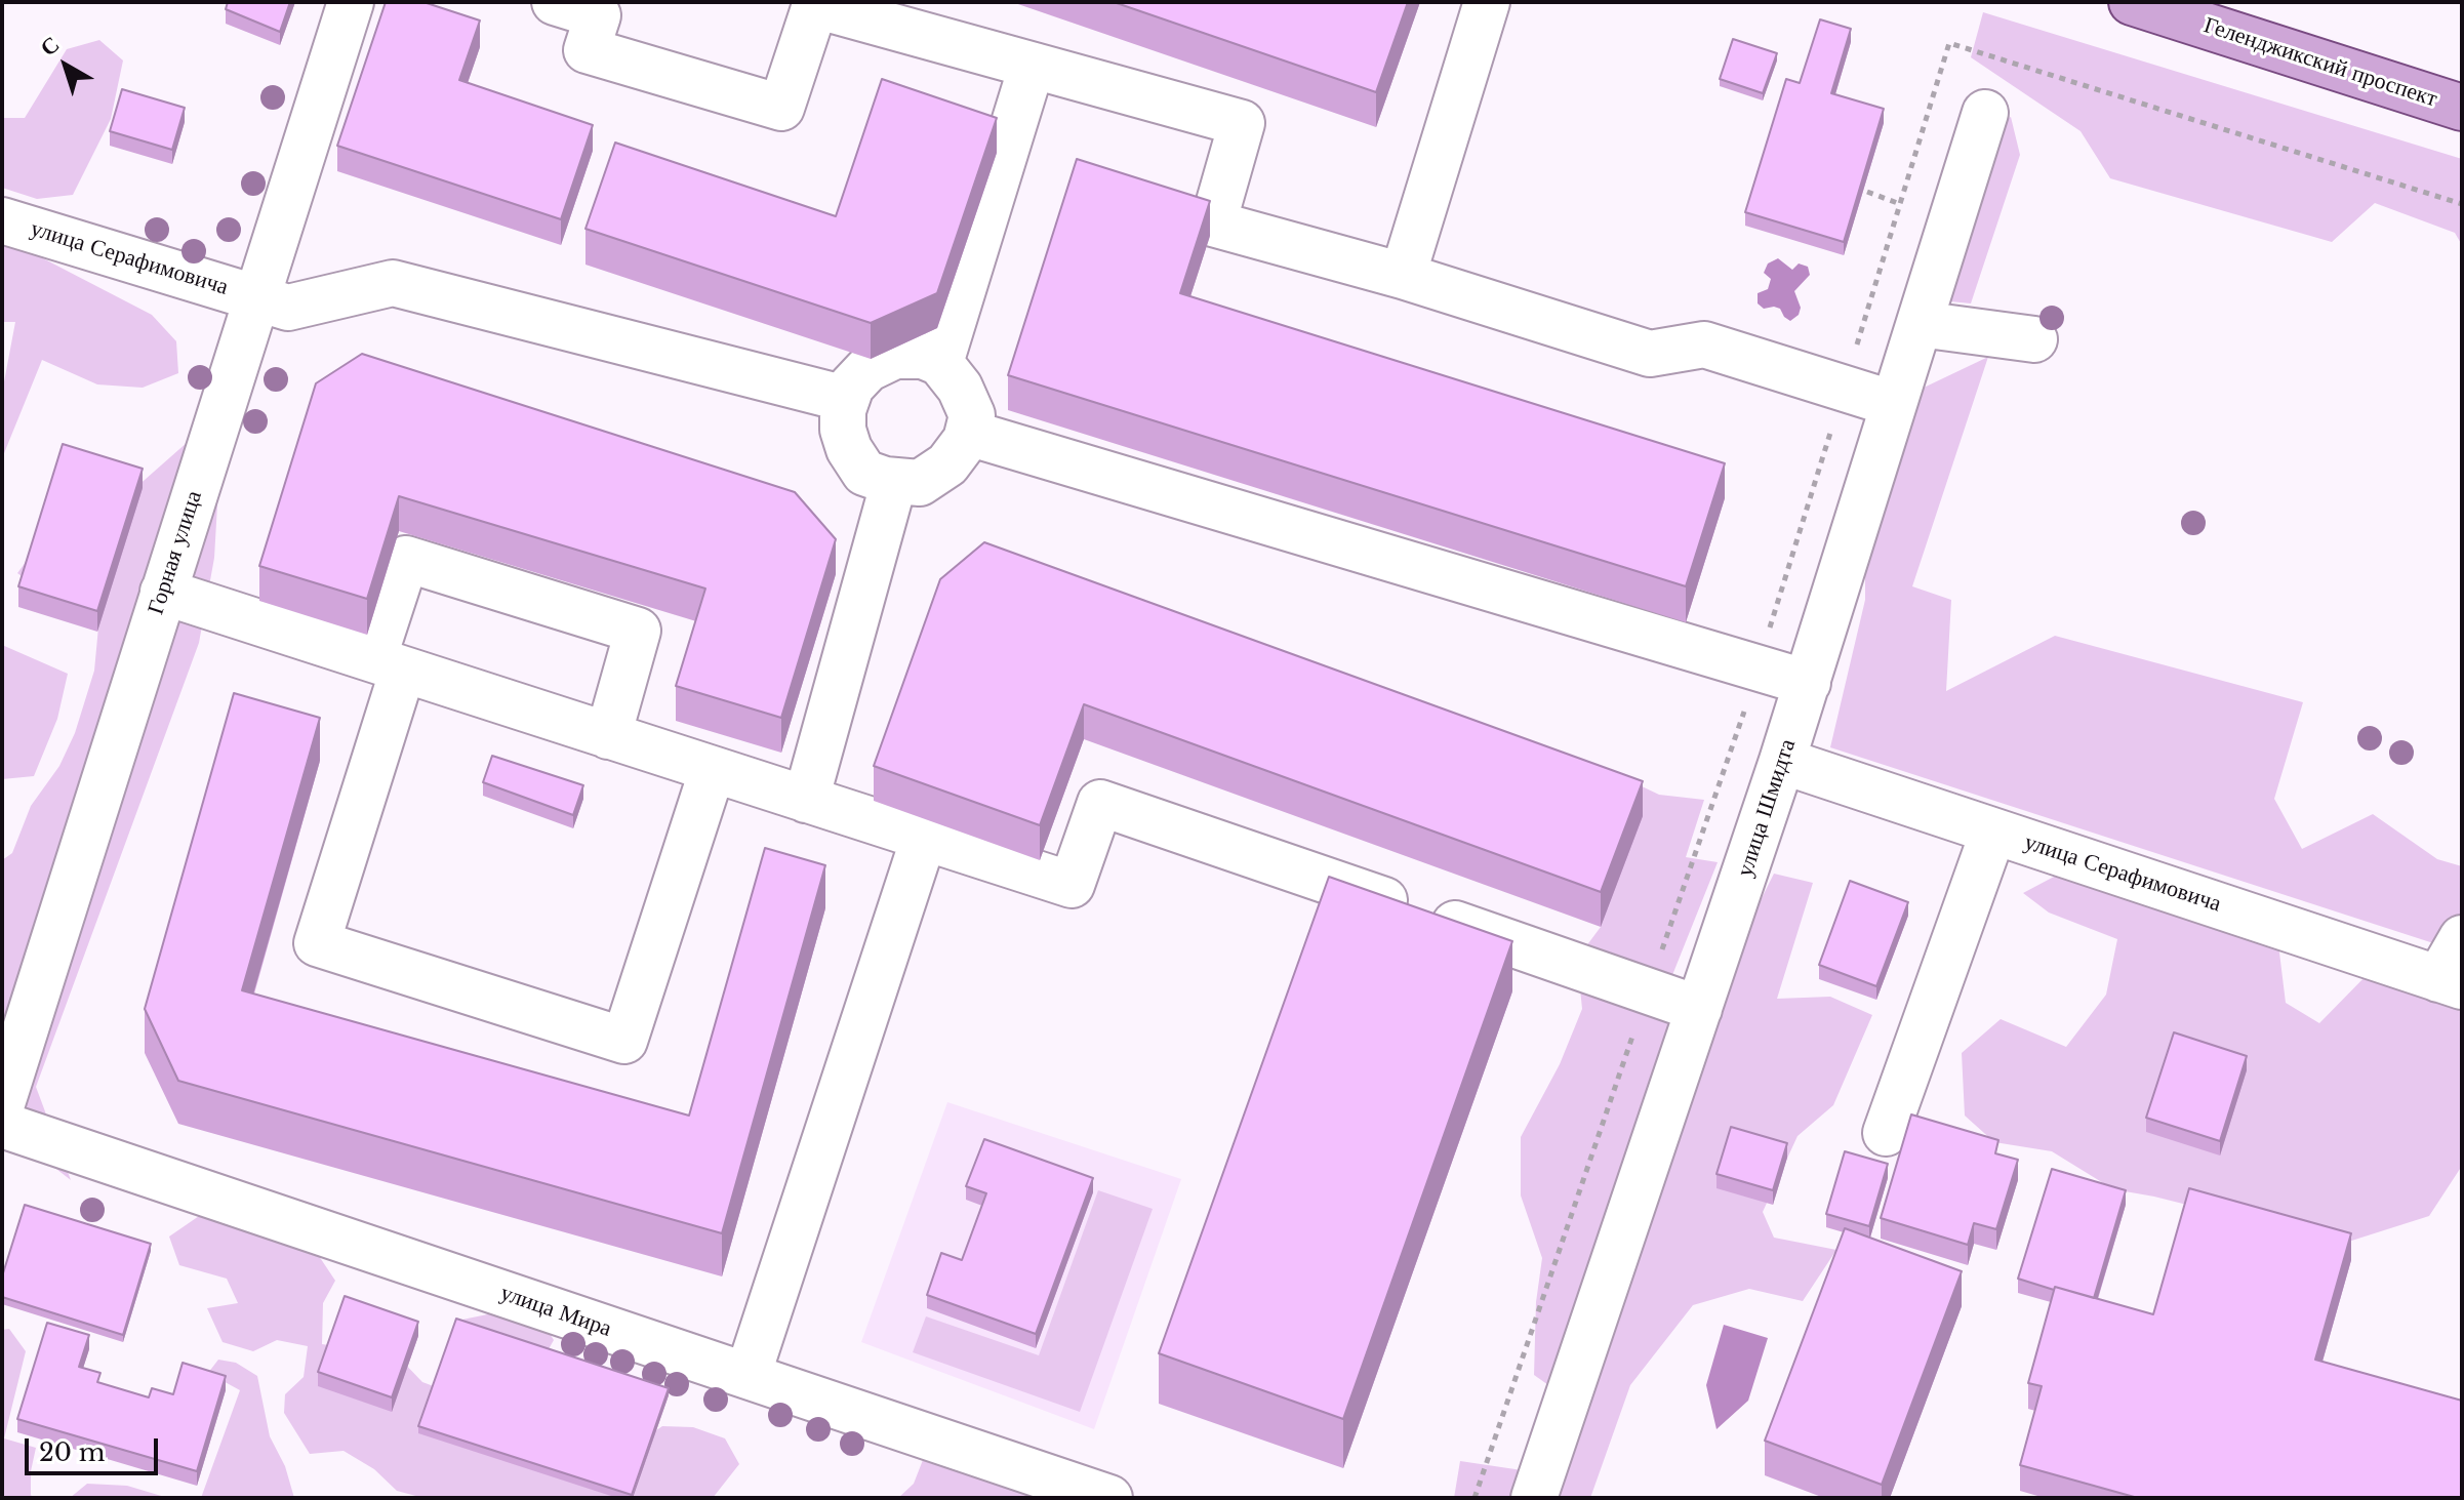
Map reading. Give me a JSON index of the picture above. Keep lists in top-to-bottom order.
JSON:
{
  "streets": {
    "main road": ["Геленджикский проспект"],
    "street": [
      "улица Серафимовича",
      "Горная улица",
      "улица Шмидта",
      "улица Мира"
    ]
  },
  "crossings": [
    ["улица Серафимовича", "Горная улица"],
    ["улица Серафимовича", "улица Шмидта"]
  ],
  "scale_bar": "20 m",
  "north": "top left"
}
